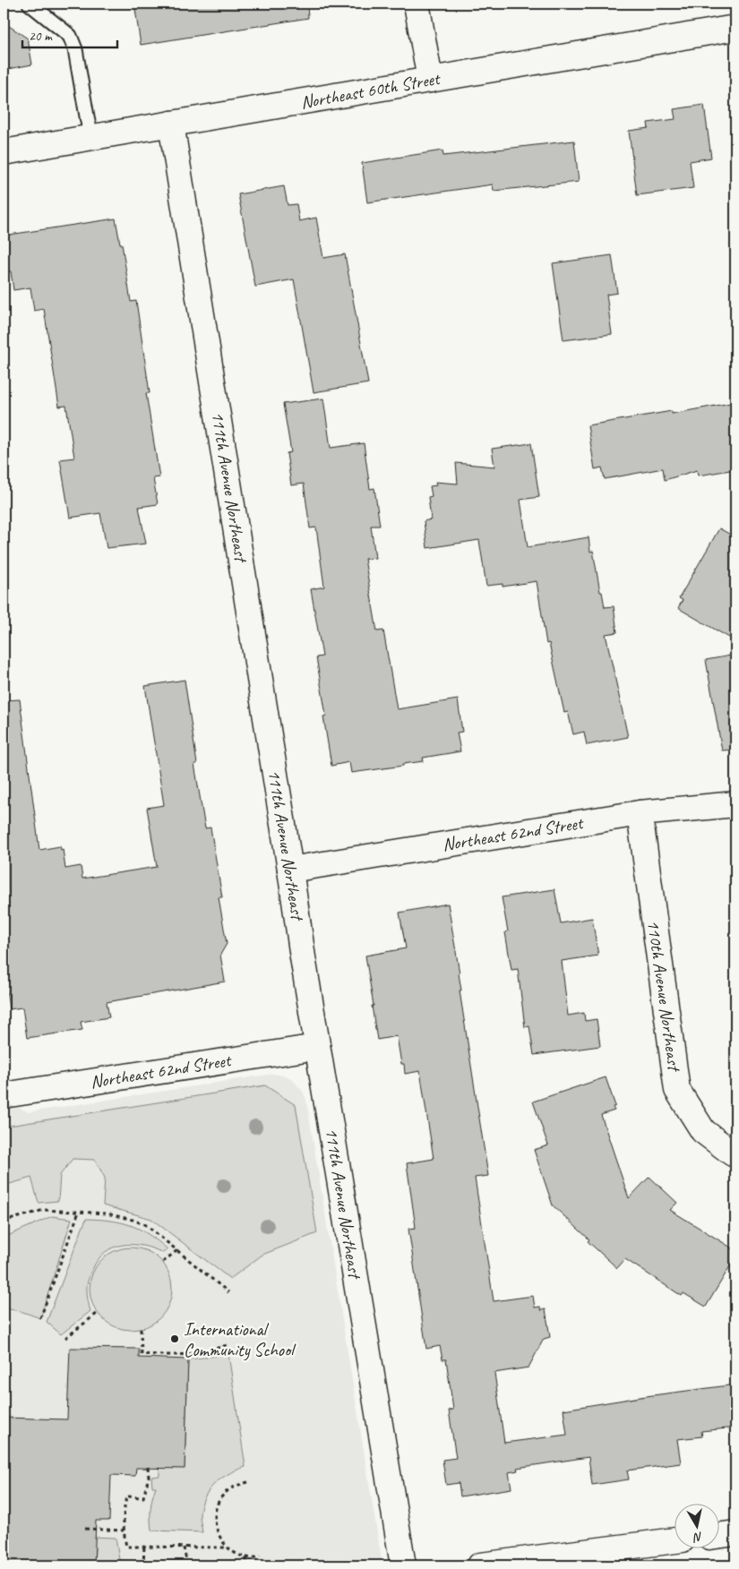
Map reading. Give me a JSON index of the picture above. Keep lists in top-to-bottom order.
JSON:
{
  "streets": {
    "street": [
      "Northeast 60th Street",
      "111th Avenue Northeast",
      "Northeast 62nd Street",
      "110th Avenue Northeast"
    ]
  },
  "crossings": [
    ["Northeast 60th Street", "111th Avenue Northeast"],
    ["111th Avenue Northeast", "Northeast 62nd Street"],
    ["Northeast 62nd Street", "110th Avenue Northeast"]
  ],
  "places": ["International Community School"],
  "scale_bar": "20 m",
  "north": "bottom"
}
